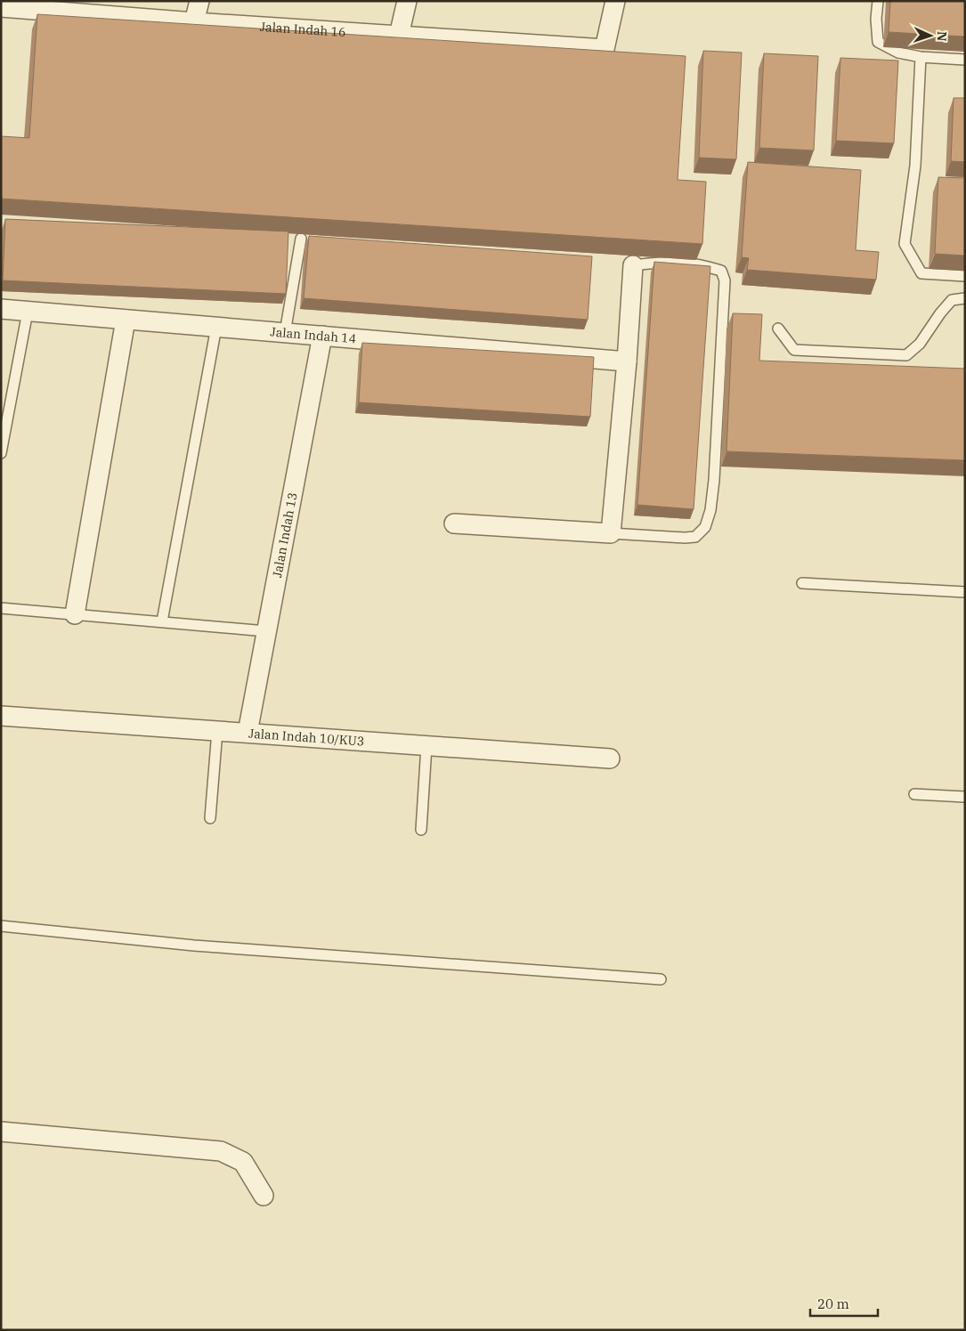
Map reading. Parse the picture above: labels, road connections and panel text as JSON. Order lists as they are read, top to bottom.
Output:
{
  "streets": {
    "street": [
      "Jalan Indah 16",
      "Jalan Indah 14",
      "Jalan Indah 13",
      "Jalan Indah 10/KU3"
    ]
  },
  "crossings": [
    ["Jalan Indah 14", "Jalan Indah 13"],
    ["Jalan Indah 13", "Jalan Indah 10/KU3"]
  ],
  "scale_bar": "20 m",
  "north": "right"
}
